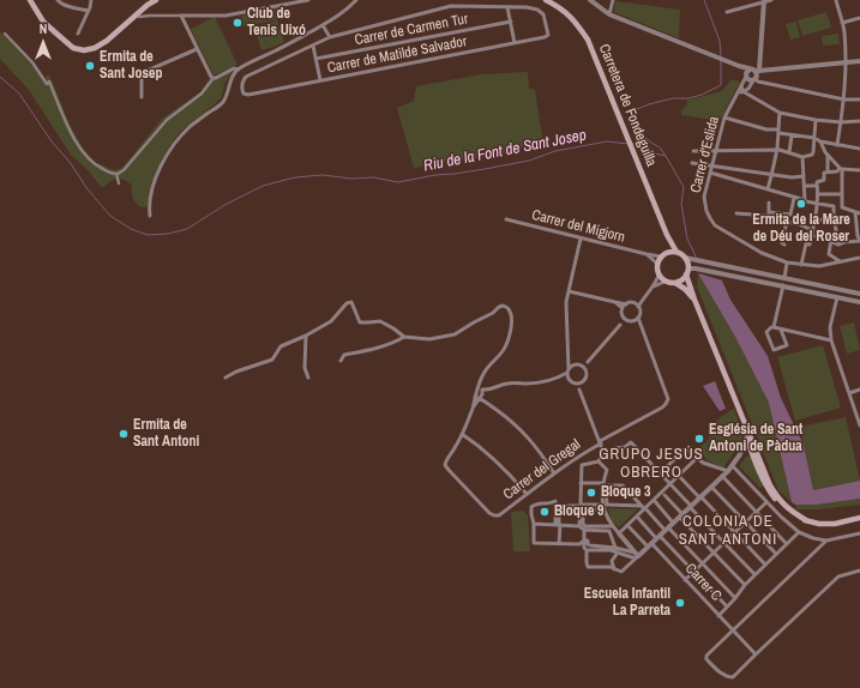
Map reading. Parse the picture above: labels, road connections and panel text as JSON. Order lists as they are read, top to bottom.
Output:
{
  "streets": {
    "main road": ["Carretera de Fondeguilla"],
    "street": [
      "Carrer de Carmen Tur",
      "Carrer de Matilde Salvador",
      "Carrer d'Eslida",
      "Carrer del Migjorn",
      "Carrer del Gregal",
      "Carrer C"
    ]
  },
  "crossings": [
    ["Carretera de Fondeguilla", "Carrer del Migjorn"]
  ],
  "districts": ["GRUPO JESÚS OBRERO", "COLÒNIA DE SANT ANTONI"],
  "water": ["Riu de la Font de Sant Josep"],
  "places": [
    "Club de Tenis Uixó",
    "Ermita de Sant Josep",
    "Ermita de la Mare de Déu del Roser",
    "Ermita de Sant Antoni",
    "Església de Sant Antoni de Pàdua",
    "Bloque 3",
    "Bloque 9",
    "Escuela Infantil La Parreta"
  ],
  "north": "top"
}
